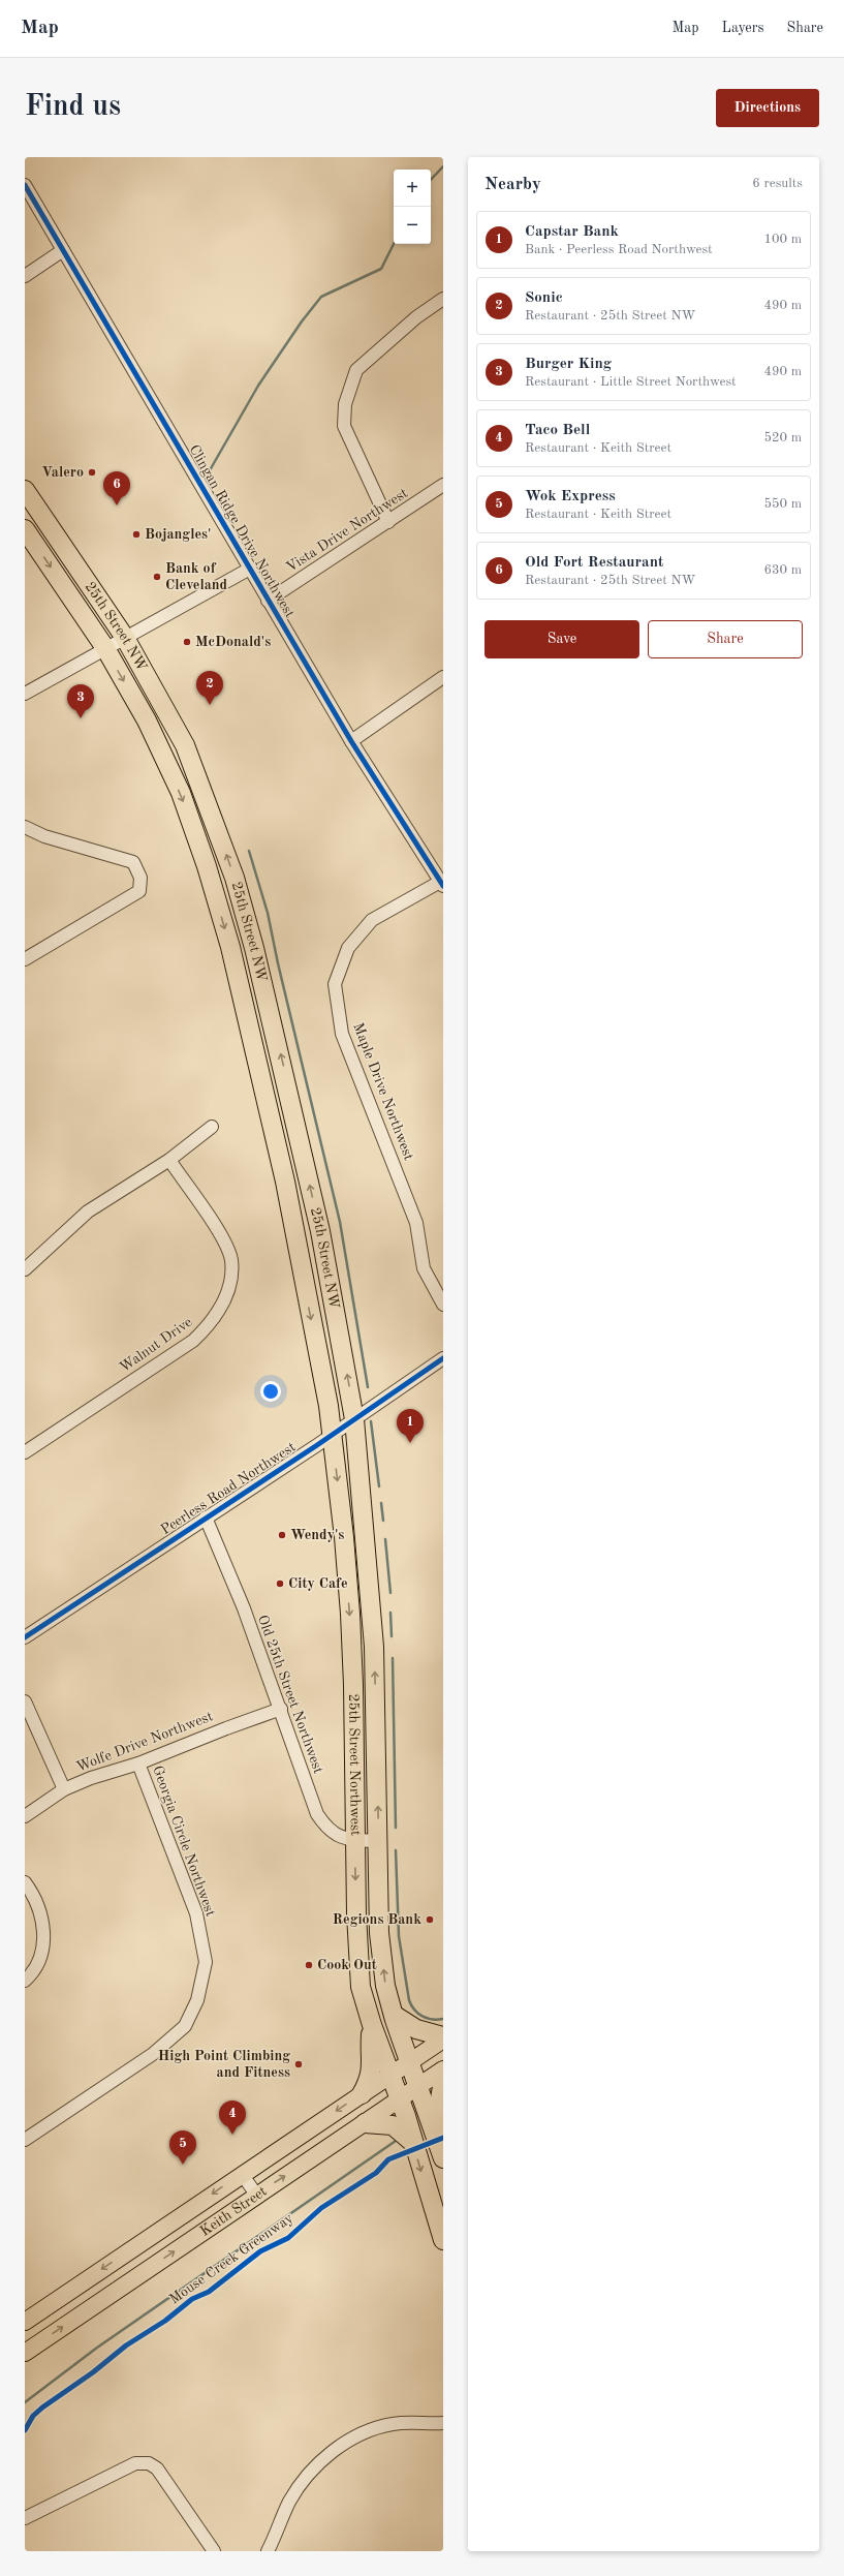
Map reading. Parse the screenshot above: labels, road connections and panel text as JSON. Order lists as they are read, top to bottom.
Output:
{
  "streets": {
    "highway": ["25th Street NW", "25th Street Northwest"],
    "main road": ["Keith Street"],
    "street": [
      "Vista Drive Northwest",
      "Clingan Ridge Drive Northwest",
      "Maple Drive Northwest",
      "Walnut Drive",
      "Peerless Road Northwest",
      "Old 25th Street Northwest",
      "Wolfe Drive Northwest",
      "Georgia Circle Northwest"
    ],
    "cycle path": ["Mouse Creek Greenway"]
  },
  "crossings": [
    ["Vista Drive Northwest", "Clingan Ridge Drive Northwest"],
    ["Clingan Ridge Drive Northwest", "Maple Drive Northwest"],
    ["25th Street NW", "Peerless Road Northwest"],
    ["25th Street NW", "25th Street Northwest"],
    ["Peerless Road Northwest", "Old 25th Street Northwest"],
    ["Peerless Road Northwest", "25th Street Northwest"],
    ["Old 25th Street Northwest", "Wolfe Drive Northwest"],
    ["Old 25th Street Northwest", "25th Street Northwest"],
    ["Wolfe Drive Northwest", "Georgia Circle Northwest"],
    ["25th Street Northwest", "Keith Street"]
  ],
  "places": [
    "Valero",
    "Bojangles'",
    "Bank of Cleveland",
    "McDonald's",
    "Wendy's",
    "City Cafe",
    "Regions Bank",
    "Cook Out",
    "High Point Climbing and Fitness"
  ],
  "page": {
    "header": "Map",
    "nav": ["Map", "Layers", "Share"],
    "buttons": [
      "Directions",
      ["Save", "Share"]
    ],
    "title": "Find us",
    "heading": ["Nearby", "6 results"],
    "map_buttons": ["+", "−"],
    "list": [
      {
        "mark": "1",
        "name": "Capstar Bank",
        "note": "Bank · Peerless Road Northwest",
        "value": "100 m"
      },
      {
        "mark": "2",
        "name": "Sonic",
        "note": "Restaurant · 25th Street NW",
        "value": "490 m"
      },
      {
        "mark": "3",
        "name": "Burger King",
        "note": "Restaurant · Little Street Northwest",
        "value": "490 m"
      },
      {
        "mark": "4",
        "name": "Taco Bell",
        "note": "Restaurant · Keith Street",
        "value": "520 m"
      },
      {
        "mark": "5",
        "name": "Wok Express",
        "note": "Restaurant · Keith Street",
        "value": "550 m"
      },
      {
        "mark": "6",
        "name": "Old Fort Restaurant",
        "note": "Restaurant · 25th Street NW",
        "value": "630 m"
      }
    ],
    "pins": [
      "6",
      "2",
      "3",
      "1",
      "4",
      "5"
    ]
  }
}
